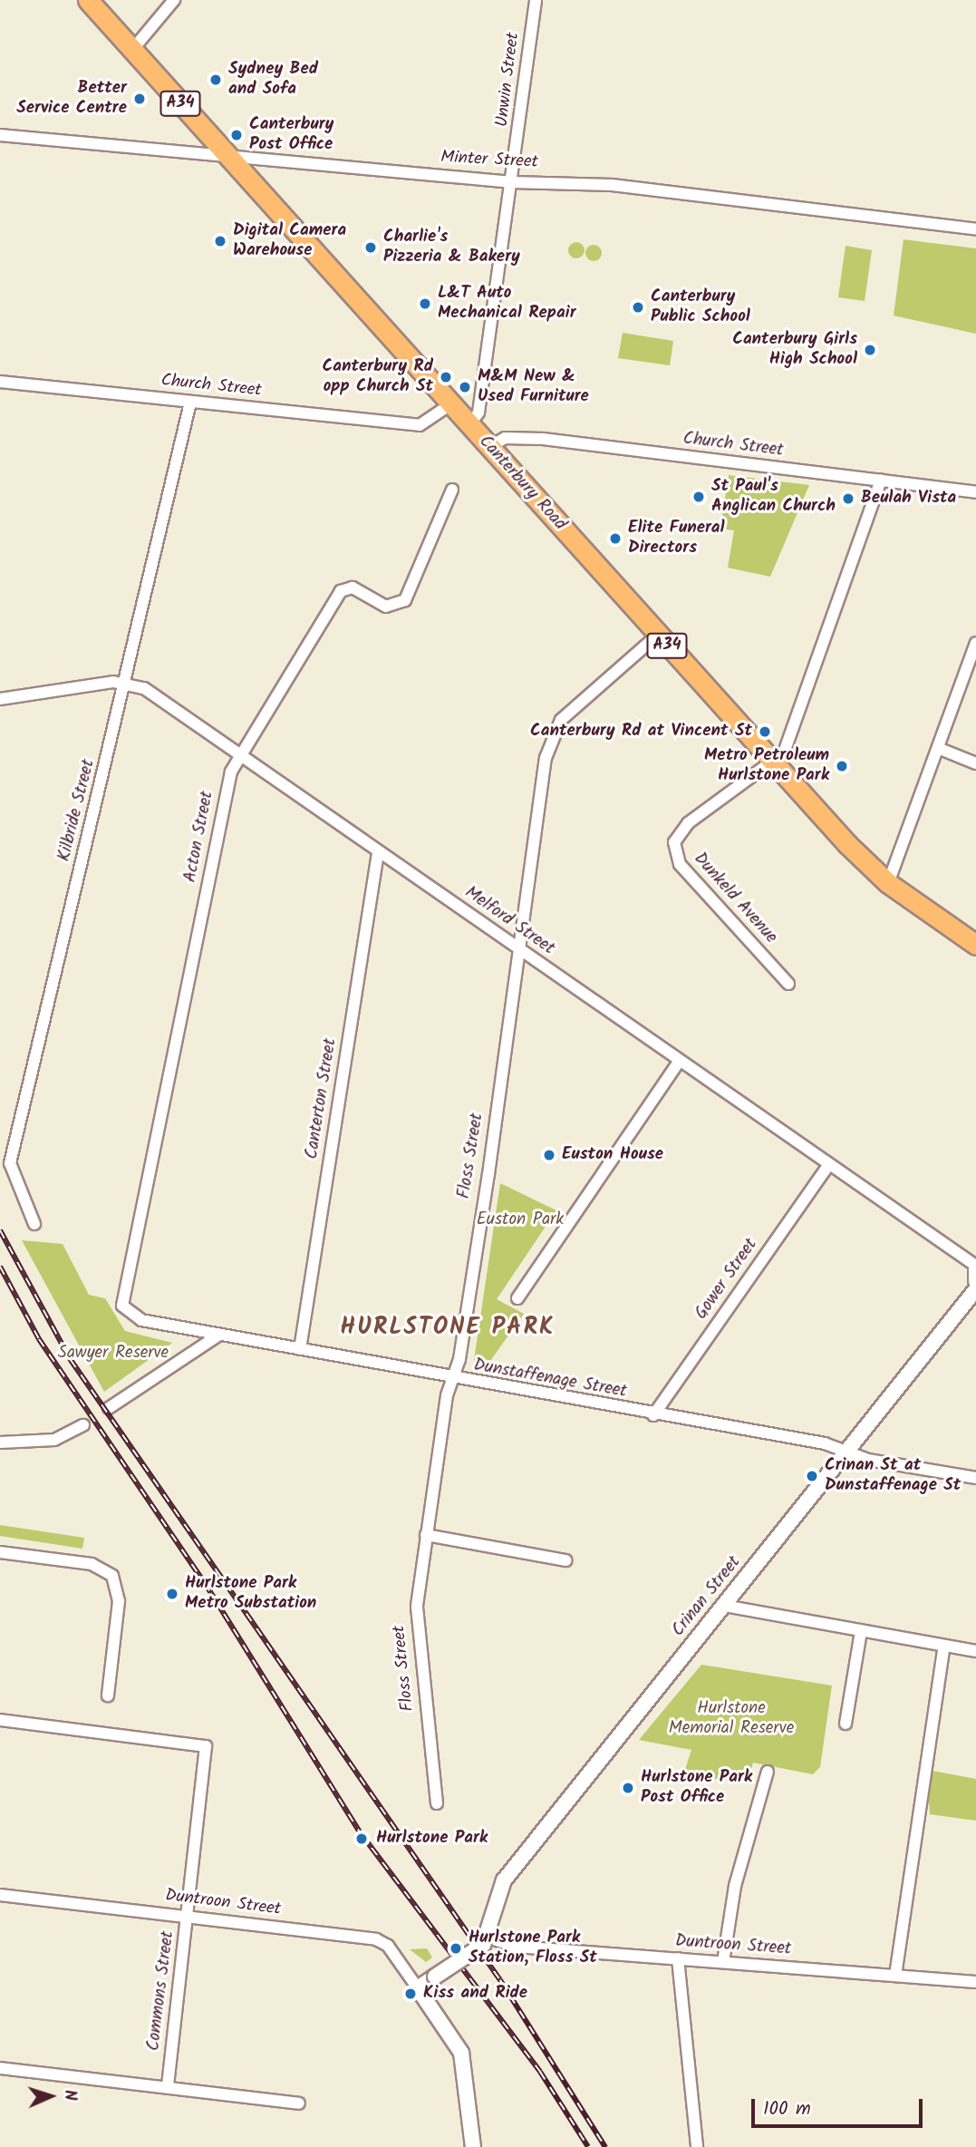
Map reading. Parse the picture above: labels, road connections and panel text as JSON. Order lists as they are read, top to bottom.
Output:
{
  "streets": {
    "highway": ["A34", "Canterbury Road"],
    "street": [
      "Unwin Street",
      "Minter Street",
      "Church Street",
      "Kilbride Street",
      "Acton Street",
      "Dunkeld Avenue",
      "Melford Street",
      "Canterton Street",
      "Floss Street",
      "Gower Street",
      "Dunstaffenage Street",
      "Crinan Street",
      "Duntroon Street",
      "Commons Street"
    ]
  },
  "crossings": [
    ["Unwin Street", "Minter Street"],
    ["Unwin Street", "Canterbury Road"],
    ["Minter Street", "Canterbury Road"],
    ["Church Street", "Canterbury Road"],
    ["Church Street", "Kilbride Street"],
    ["Canterbury Road", "Dunkeld Avenue"],
    ["Canterbury Road", "Floss Street"],
    ["Kilbride Street", "Melford Street"],
    ["Acton Street", "Melford Street"],
    ["Acton Street", "Dunstaffenage Street"],
    ["Melford Street", "Canterton Street"],
    ["Melford Street", "Floss Street"],
    ["Melford Street", "Gower Street"],
    ["Canterton Street", "Dunstaffenage Street"],
    ["Floss Street", "Dunstaffenage Street"],
    ["Gower Street", "Dunstaffenage Street"],
    ["Dunstaffenage Street", "Crinan Street"],
    ["Crinan Street", "Duntroon Street"],
    ["Duntroon Street", "Commons Street"]
  ],
  "districts": ["HURLSTONE PARK"],
  "parks": ["Euston Park", "Sawyer Reserve", "Hurlstone Memorial Reserve"],
  "places": [
    "Sydney Bed and Sofa",
    "Better Service Centre",
    "Canterbury Post Office",
    "Digital Camera Warehouse",
    "Charlie's Pizzeria & Bakery",
    "L&T Auto Mechanical Repair",
    "Canterbury Public School",
    "Canterbury Girls High School",
    "Canterbury Rd opp Church St",
    "M&M New & Used Furniture",
    "St Paul's Anglican Church",
    "Beulah Vista",
    "Elite Funeral Directors",
    "Canterbury Rd at Vincent St",
    "Metro Petroleum Hurlstone Park",
    "Euston House",
    "Crinan St at Dunstaffenage St",
    "Hurlstone Park Metro Substation",
    "Hurlstone Park Post Office",
    "Hurlstone Park",
    "Hurlstone Park Station, Floss St",
    "Kiss and Ride"
  ],
  "scale_bar": "100 m",
  "north": "right"
}
